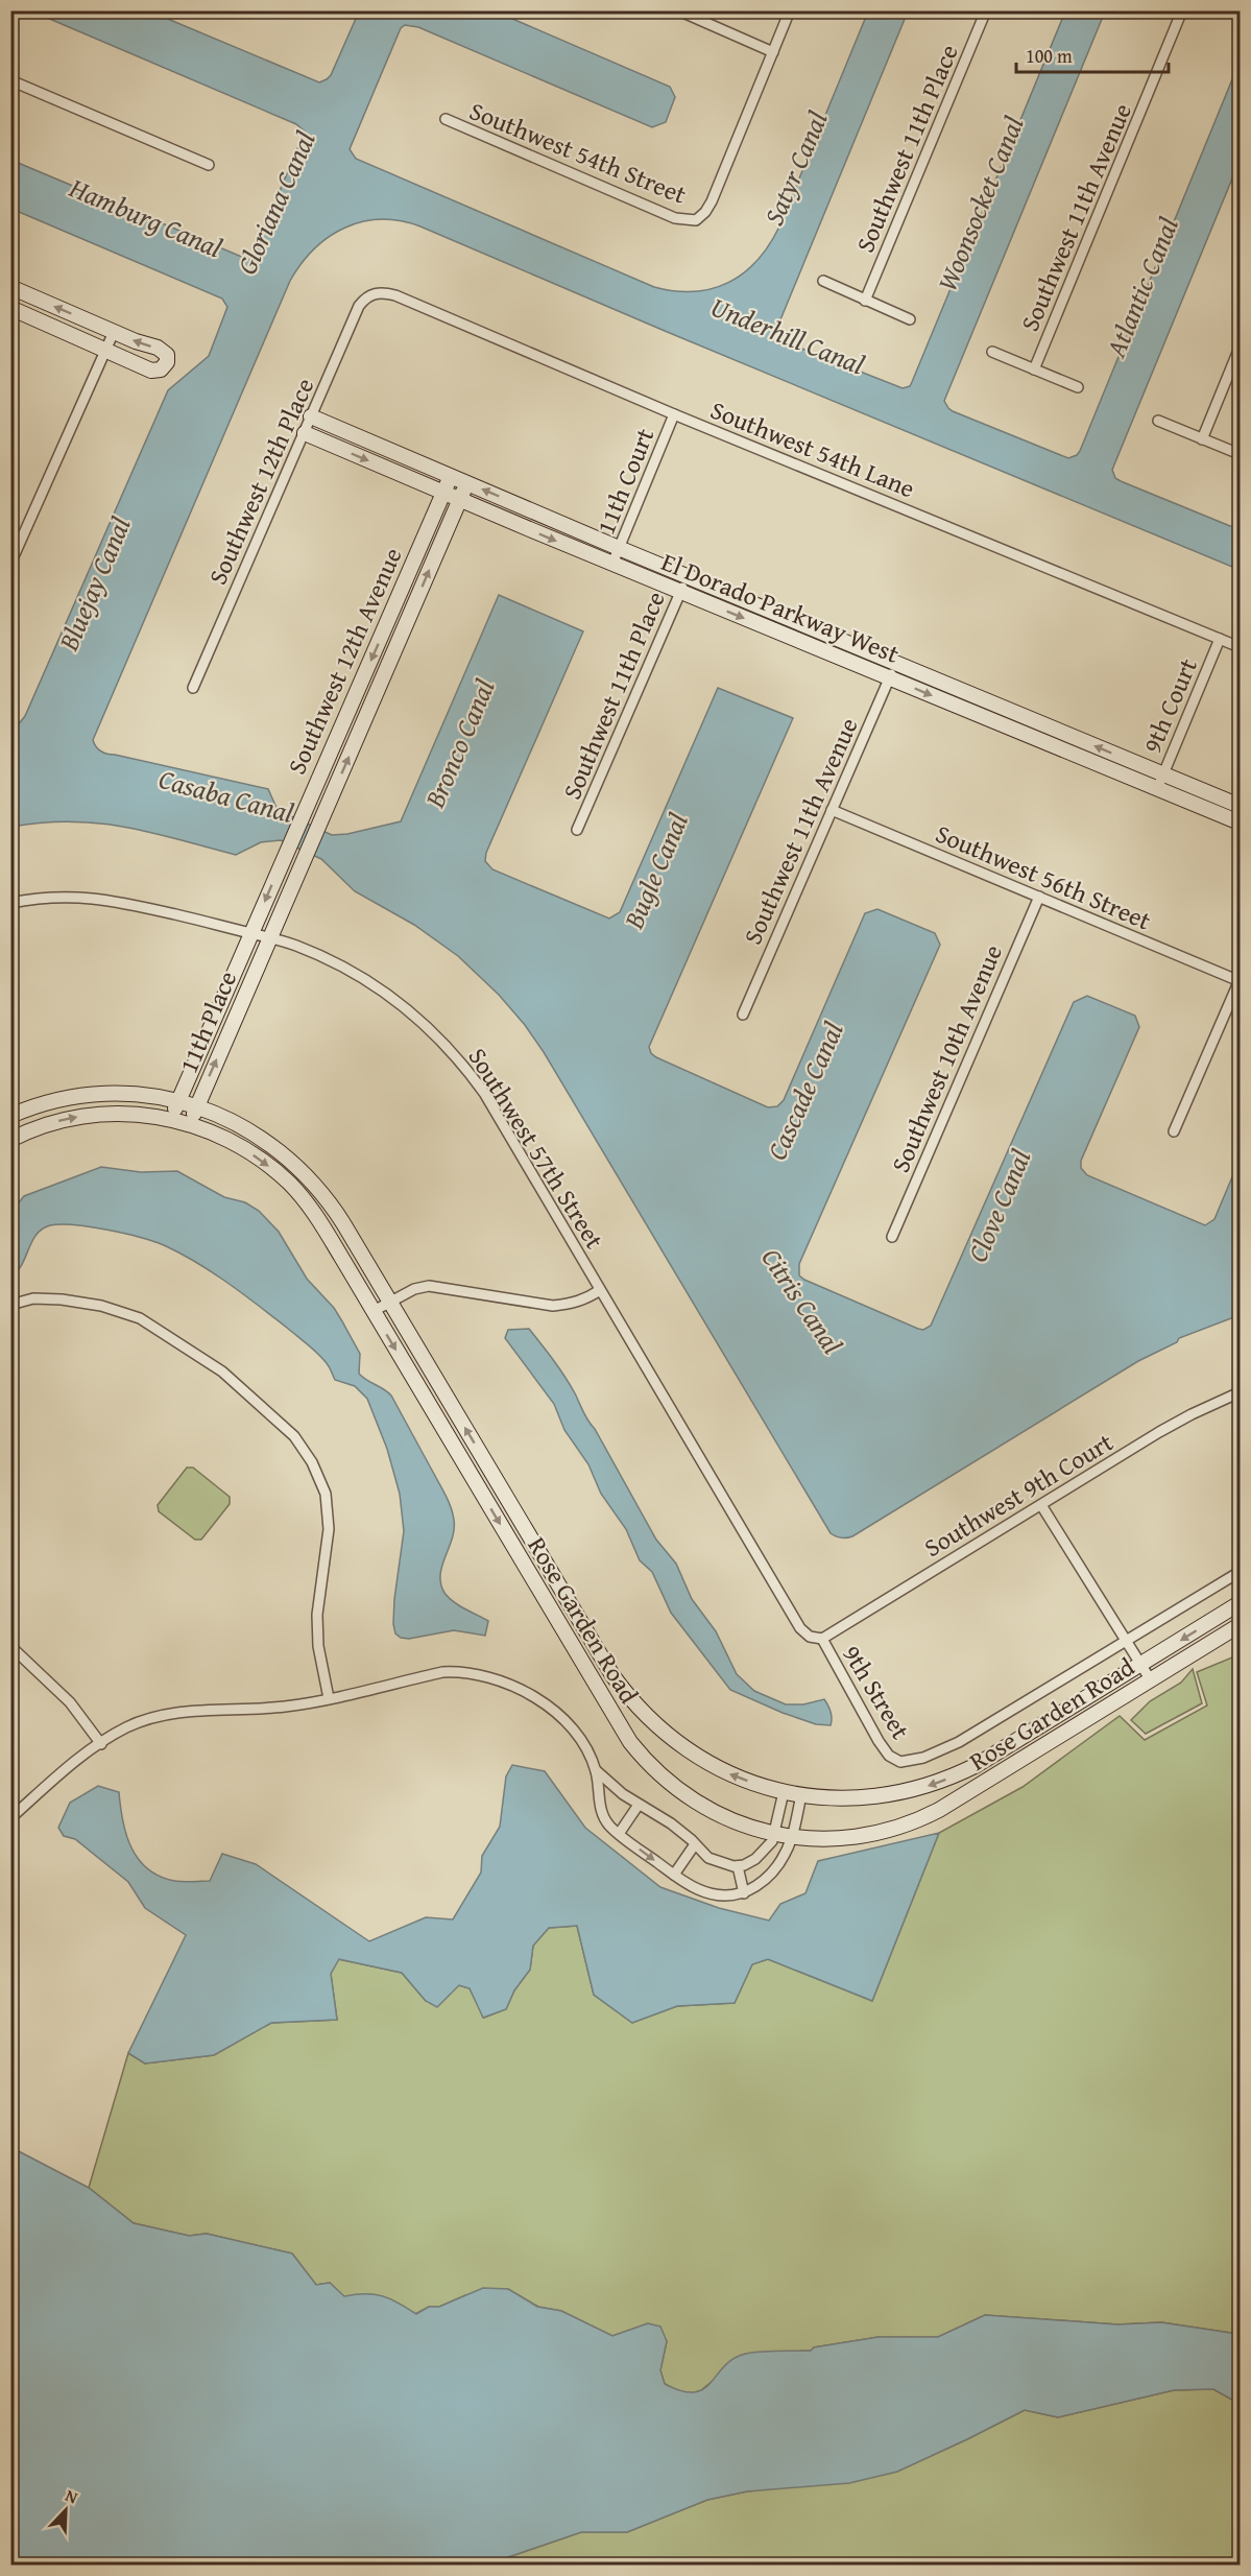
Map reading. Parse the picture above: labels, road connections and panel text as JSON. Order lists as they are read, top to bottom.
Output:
{
  "streets": {
    "street": [
      "Southwest 11th Place",
      "Southwest 54th Street",
      "Southwest 11th Avenue",
      "Southwest 54th Lane",
      "Southwest 12th Place",
      "11th Court",
      "El Dorado Parkway West",
      "Southwest 12th Avenue",
      "9th Court",
      "Southwest 56th Street",
      "11th Place",
      "Southwest 10th Avenue",
      "Southwest 57th Street",
      "Southwest 9th Court",
      "Rose Garden Road",
      "9th Street"
    ]
  },
  "crossings": [
    ["Southwest 11th Place", "El Dorado Parkway West"],
    ["Southwest 11th Avenue", "El Dorado Parkway West"],
    ["Southwest 11th Avenue", "Southwest 56th Street"],
    ["Southwest 54th Lane", "Southwest 12th Place"],
    ["Southwest 54th Lane", "11th Court"],
    ["Southwest 54th Lane", "9th Court"],
    ["Southwest 12th Place", "El Dorado Parkway West"],
    ["11th Court", "El Dorado Parkway West"],
    ["El Dorado Parkway West", "Southwest 12th Avenue"],
    ["El Dorado Parkway West", "9th Court"],
    ["Southwest 12th Avenue", "11th Place"],
    ["Southwest 12th Avenue", "Southwest 57th Street"],
    ["Southwest 56th Street", "Southwest 10th Avenue"],
    ["11th Place", "Southwest 57th Street"],
    ["11th Place", "Rose Garden Road"],
    ["Southwest 57th Street", "Southwest 9th Court"],
    ["Southwest 57th Street", "9th Street"],
    ["Southwest 9th Court", "9th Street"],
    ["Rose Garden Road", "9th Street"]
  ],
  "water": [
    "Satyr Canal",
    "Gloriana Canal",
    "Woonsocket Canal",
    "Hamburg Canal",
    "Atlantic Canal",
    "Underhill Canal",
    "Bluejay Canal",
    "Bronco Canal",
    "Casaba Canal",
    "Bugle Canal",
    "Cascade Canal",
    "Clove Canal",
    "Citris Canal"
  ],
  "scale_bar": "100 m",
  "north": "top right"
}
